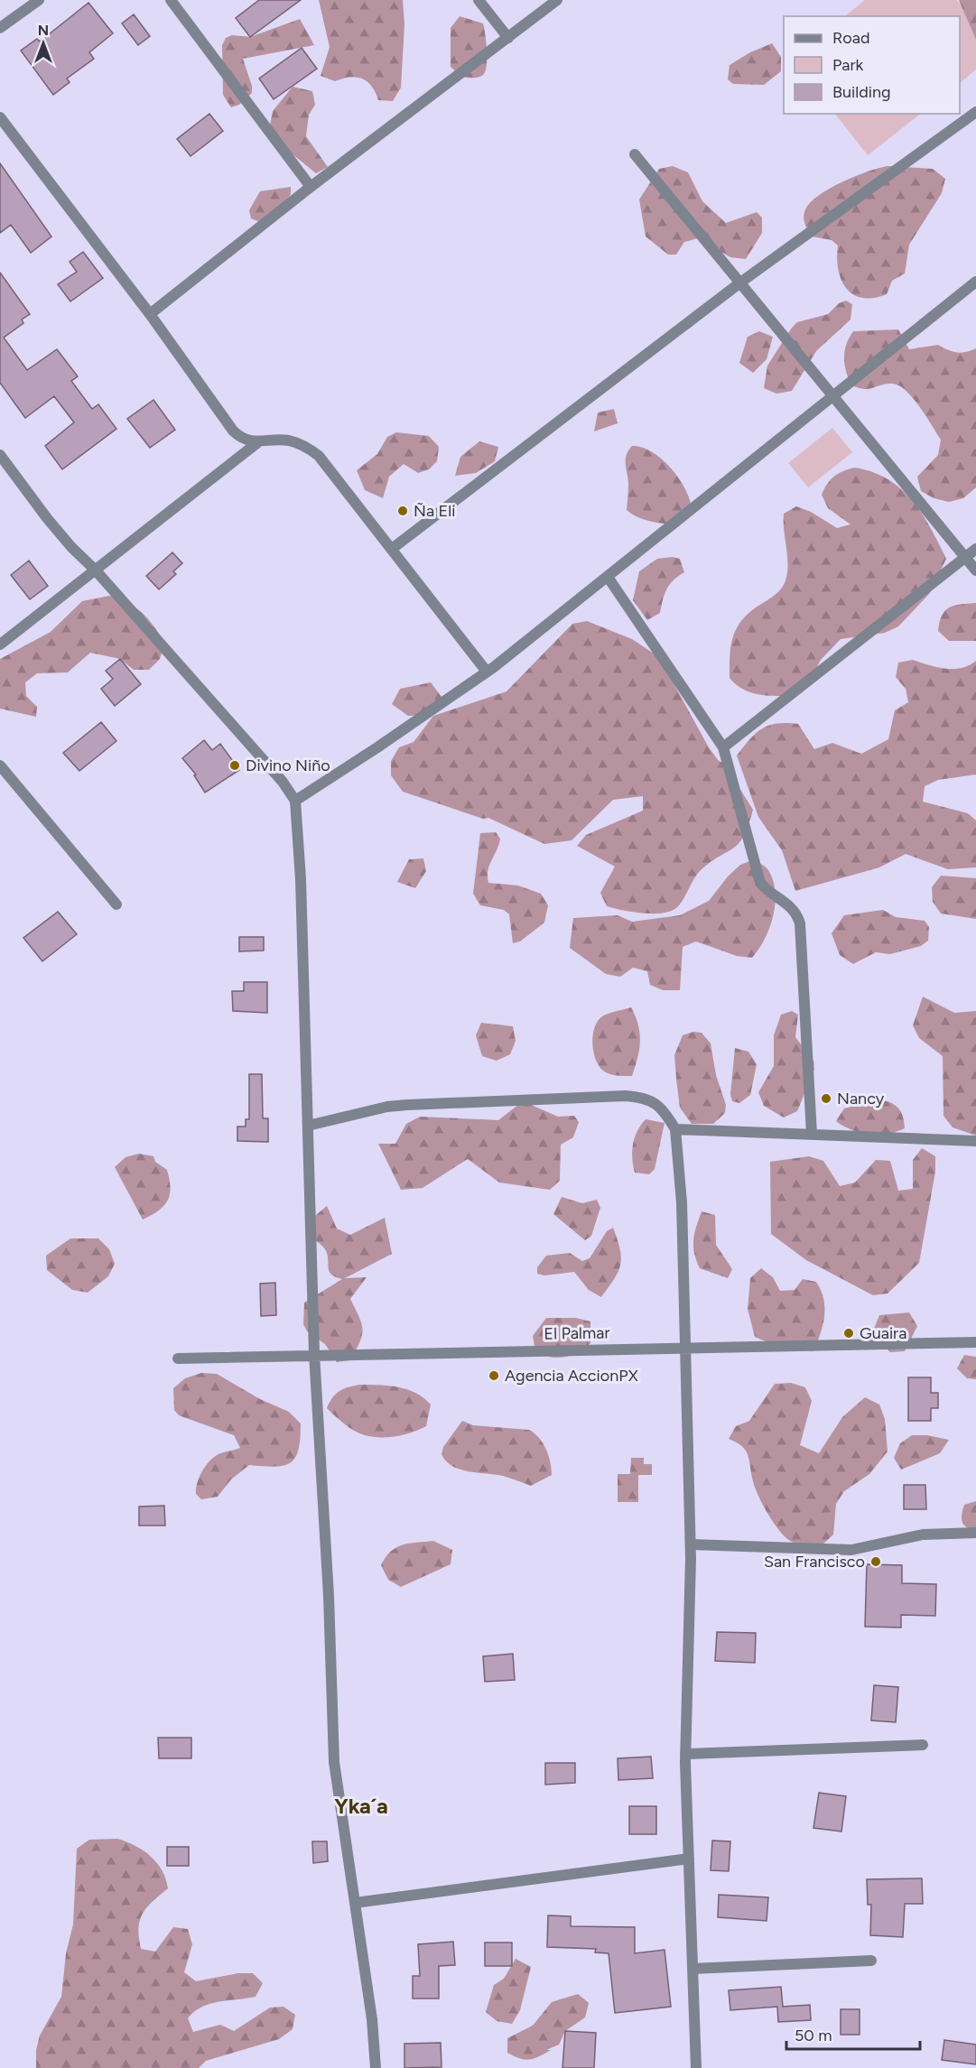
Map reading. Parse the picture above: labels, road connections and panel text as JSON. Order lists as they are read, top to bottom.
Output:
{
  "streets": {
    "street": ["El Palmar"]
  },
  "districts": ["Yka´a"],
  "places": [
    "Ña Eli",
    "Divino Niño",
    "Nancy",
    "Guaira",
    "Agencia AccionPX",
    "San Francisco"
  ],
  "legend": ["Road", "Park", "Building"],
  "scale_bar": "50 m",
  "north": "top"
}
